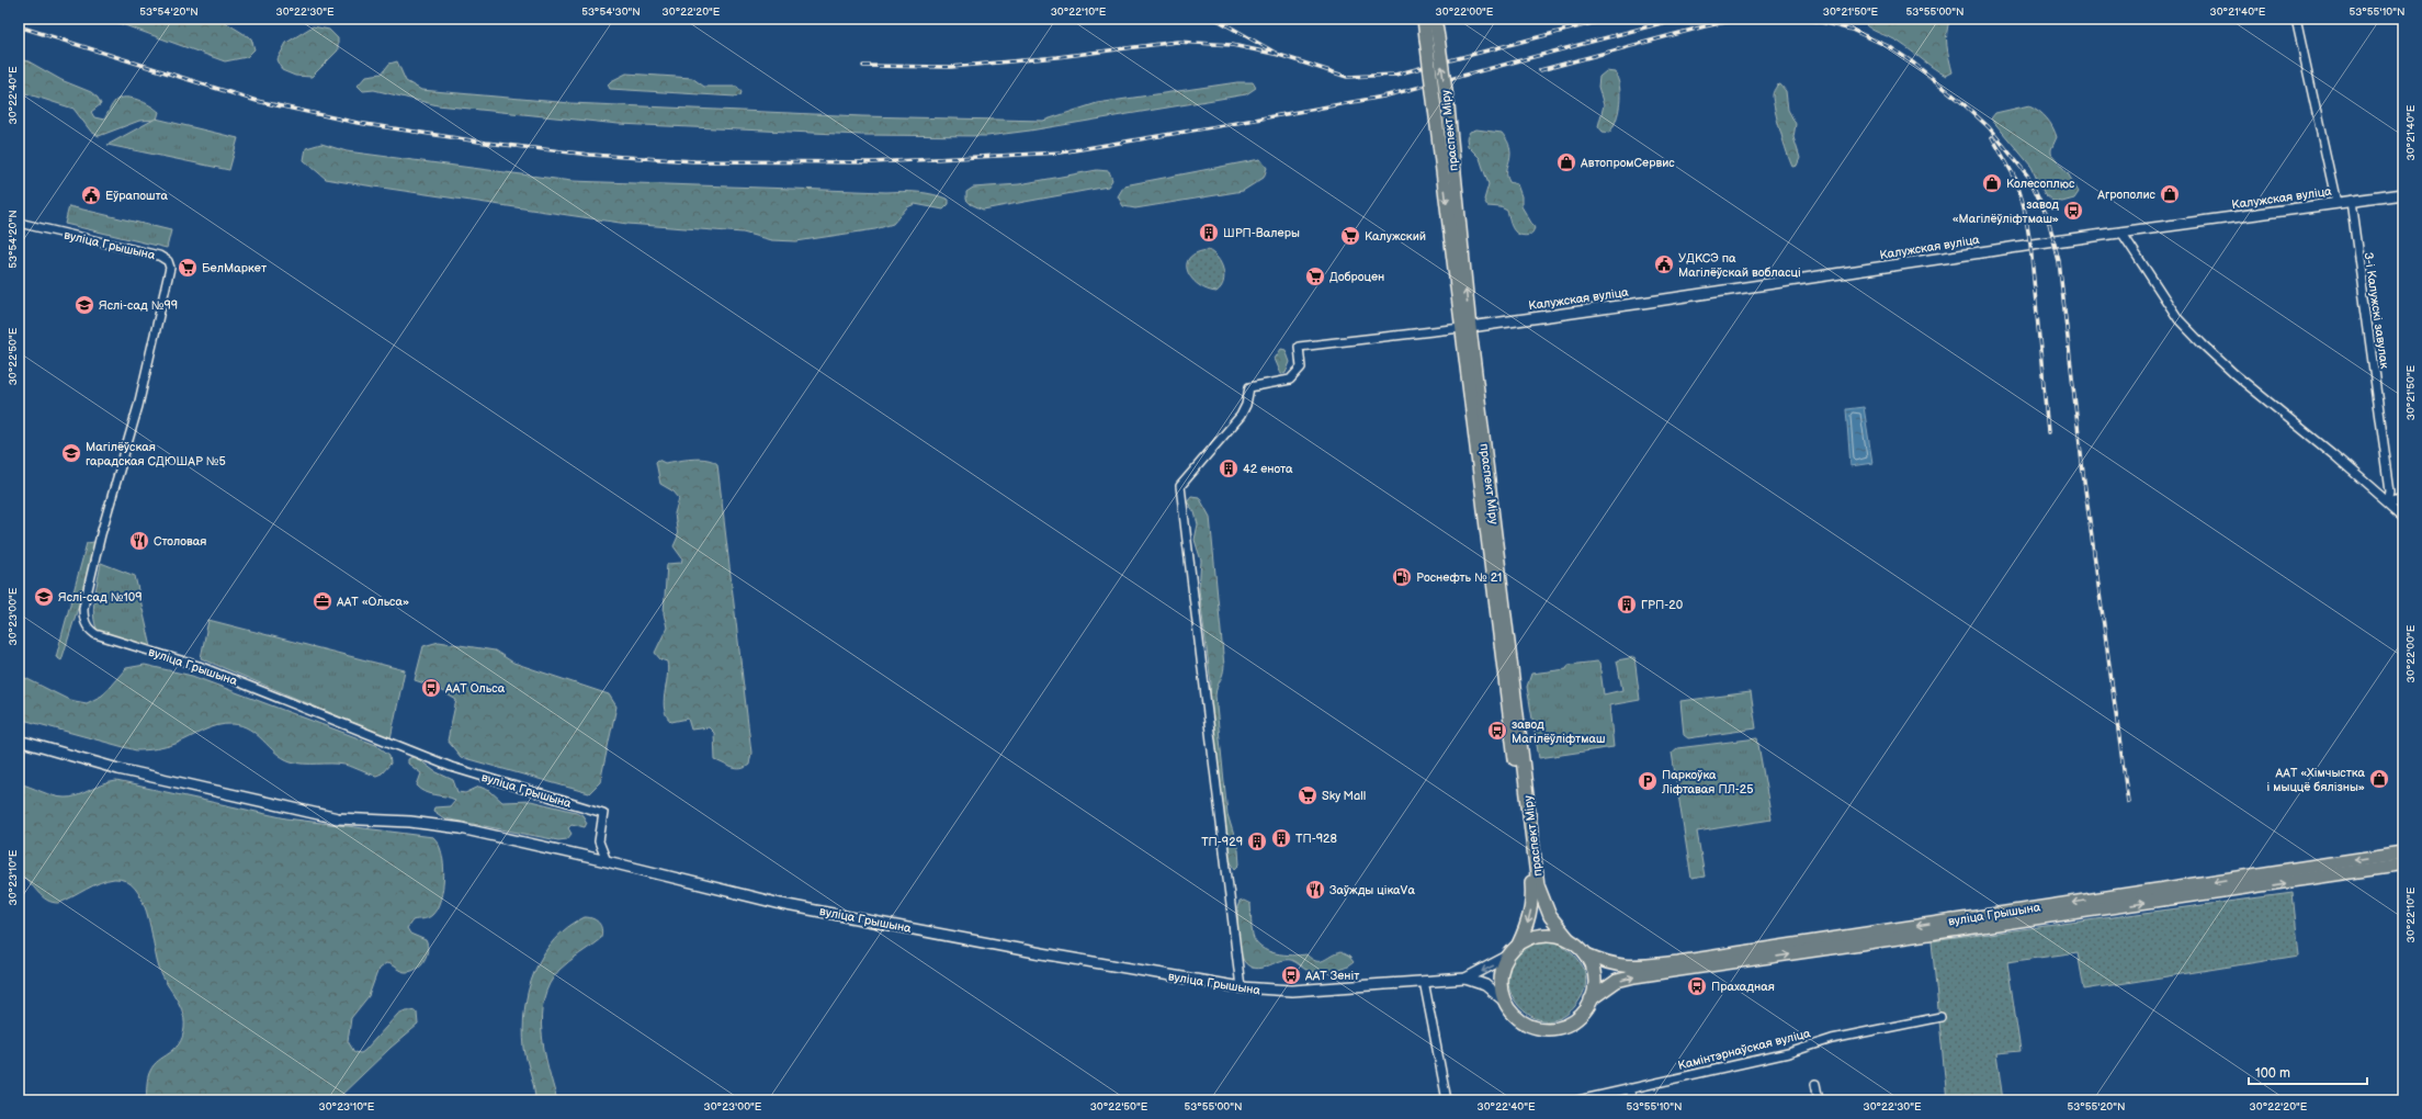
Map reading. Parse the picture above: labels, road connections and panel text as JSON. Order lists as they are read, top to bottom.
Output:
{
  "streets": {
    "main road": ["праспект Міру", "вуліца Грышына"],
    "street": ["Калужская вуліца", "3-і Калужскі завулак", "Камінтэрнаўская вуліца"]
  },
  "crossings": [
    ["праспект Міру", "Калужская вуліца"],
    ["праспект Міру", "вуліца Грышына"],
    ["Калужская вуліца", "3-і Калужскі завулак"]
  ],
  "places": {
    "shop": [
      "АвтопромСервис",
      "Колесоплюс",
      "Агрополис",
      "ААТ «Хімчыстка і мыццё бялізны»"
    ],
    "public building": ["Еўрапошта", "УДКСЭ па Магілёўскай вобласці"],
    "bus stop": [
      "завод «Магілёўліфтмаш»",
      "ААТ Ольса",
      "завод Магілёўліфтмаш",
      "ААТ Зеніт",
      "Прахадная"
    ],
    "building": [
      "ШРП-Валеры",
      "42 енота",
      "ГРП-20",
      "ТП-928",
      "ТП-929"
    ],
    "supermarket": [
      "Калужский",
      "БелМаркет",
      "Доброцен",
      "Sky Mall"
    ],
    "school or university": ["Яслі-сад №99", "Магілёўская гарадская СДЮШАР №5", "Яслі-сад №109"],
    "restaurant": ["Столовая", "Заўжды цікаVа"],
    "fuel station": ["Роснефть № 21"],
    "office": ["ААТ «Ольса»"],
    "parking": ["Паркоўка Ліфтавая ПЛ-25"]
  },
  "scale_bar": "100 m",
  "coordinates": [
    "53°54'20\"N",
    "30°22'30\"E",
    "53°54'30\"N",
    "30°22'20\"E",
    "30°22'10\"E",
    "30°22'00\"E",
    "30°21'50\"E",
    "53°55'00\"N",
    "30°21'40\"E",
    "53°55'10\"N",
    "30°22'40\"E",
    "30°22'50\"E",
    "30°23'00\"E",
    "30°23'10\"E",
    "53°55'20\"N"
  ]
}
